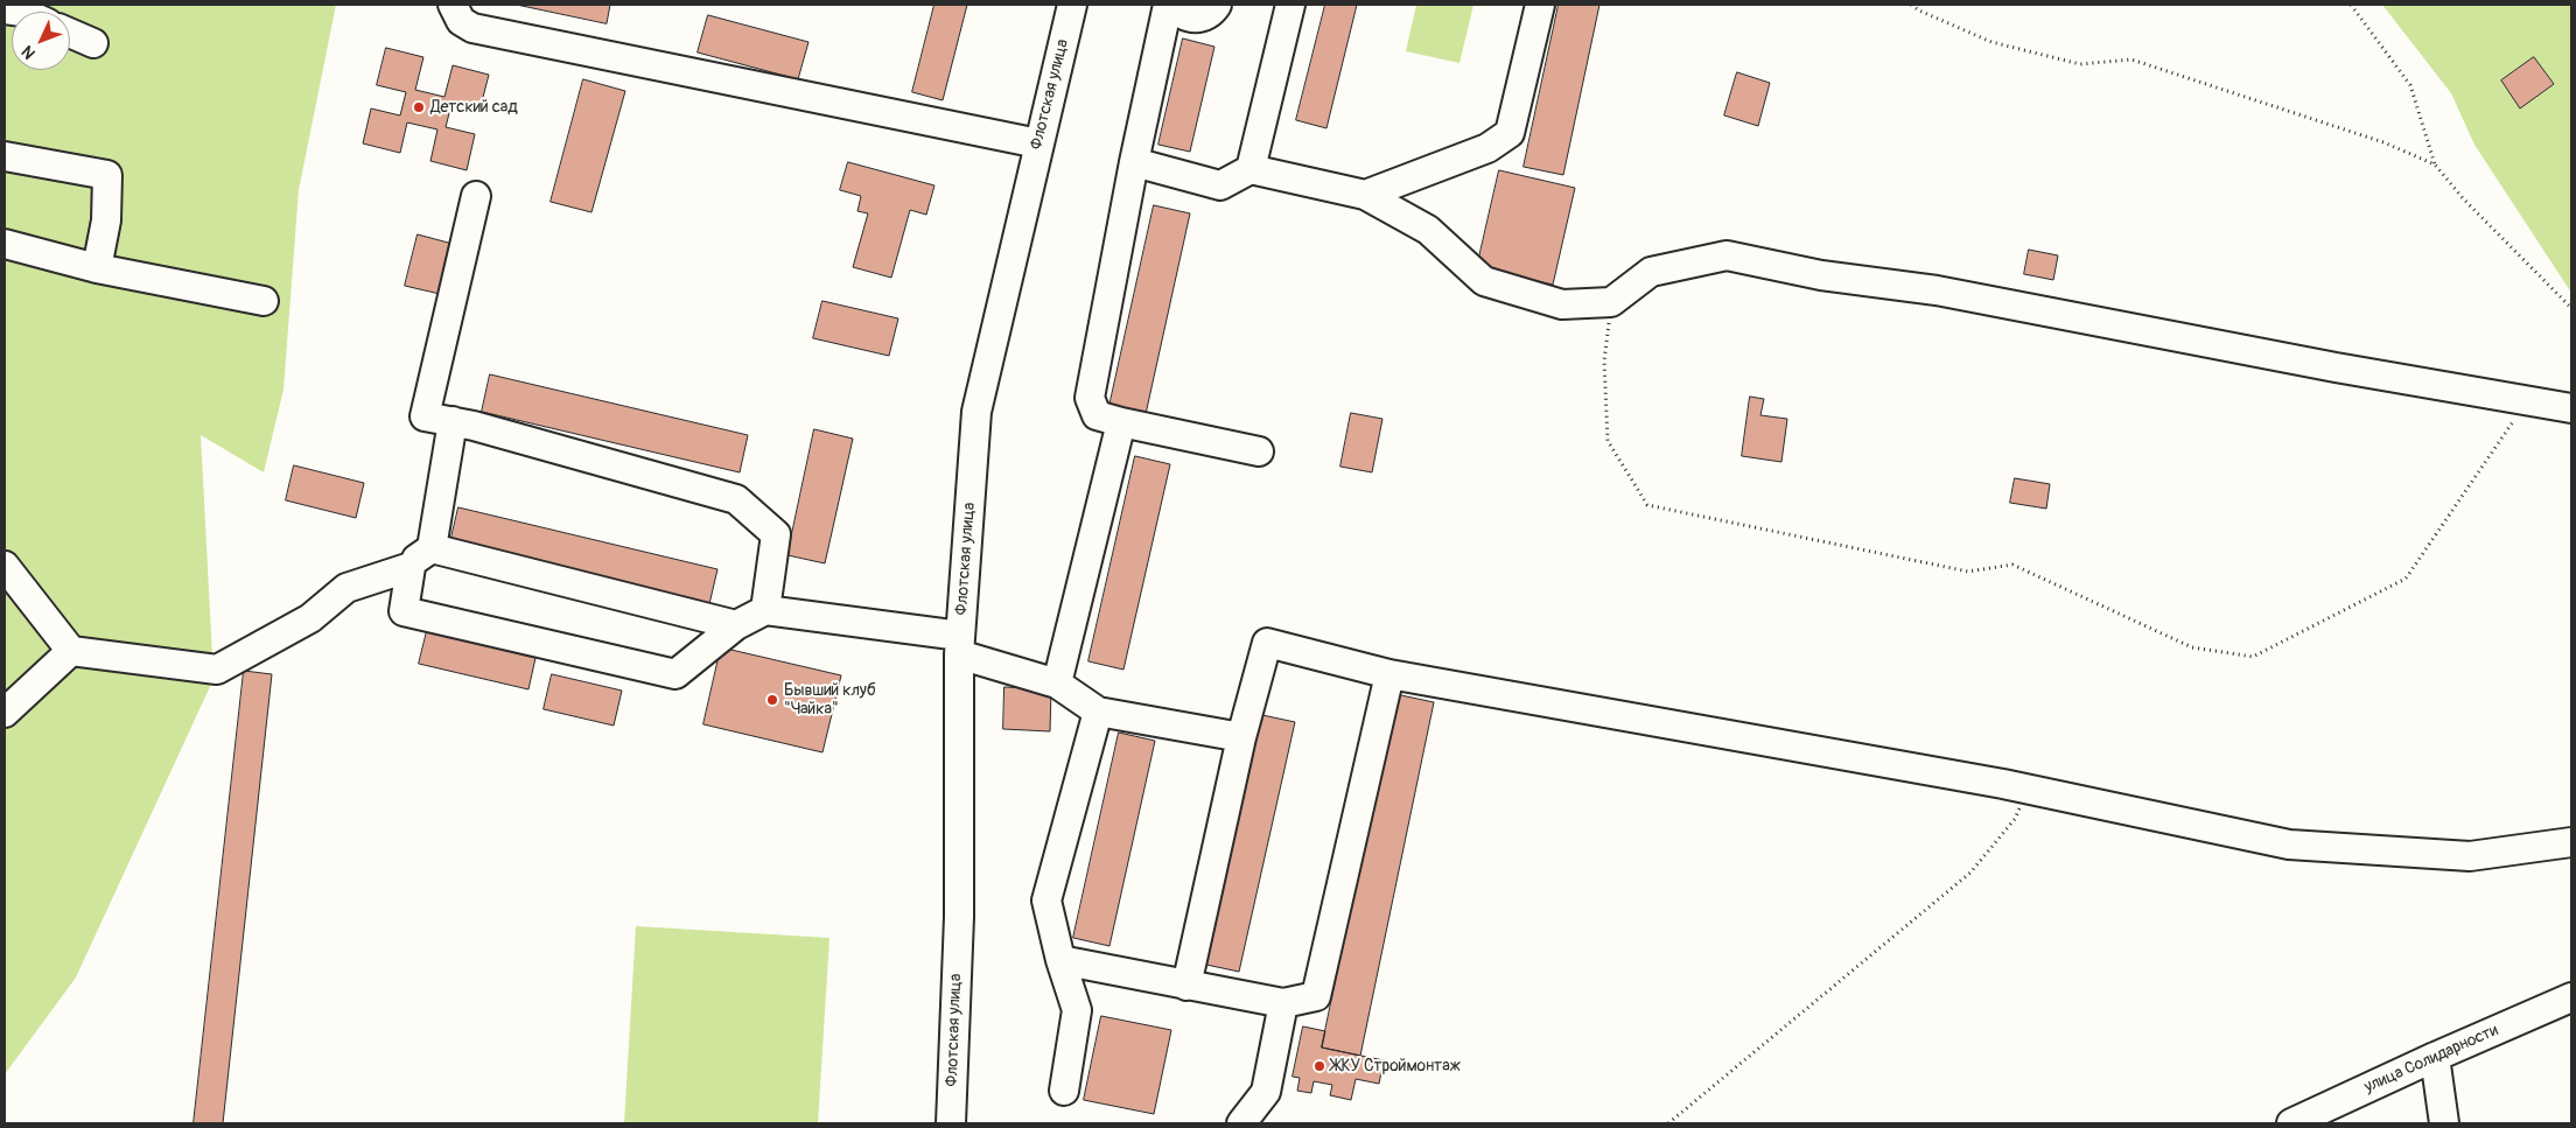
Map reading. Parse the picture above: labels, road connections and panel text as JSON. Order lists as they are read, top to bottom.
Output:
{
  "streets": {
    "street": ["Флотская улица", "улица Солидарности"]
  },
  "places": ["Детский сад", "Бывший клуб \"Чайка\"", "ЖКУ Строймонтаж"],
  "north": "bottom left"
}
